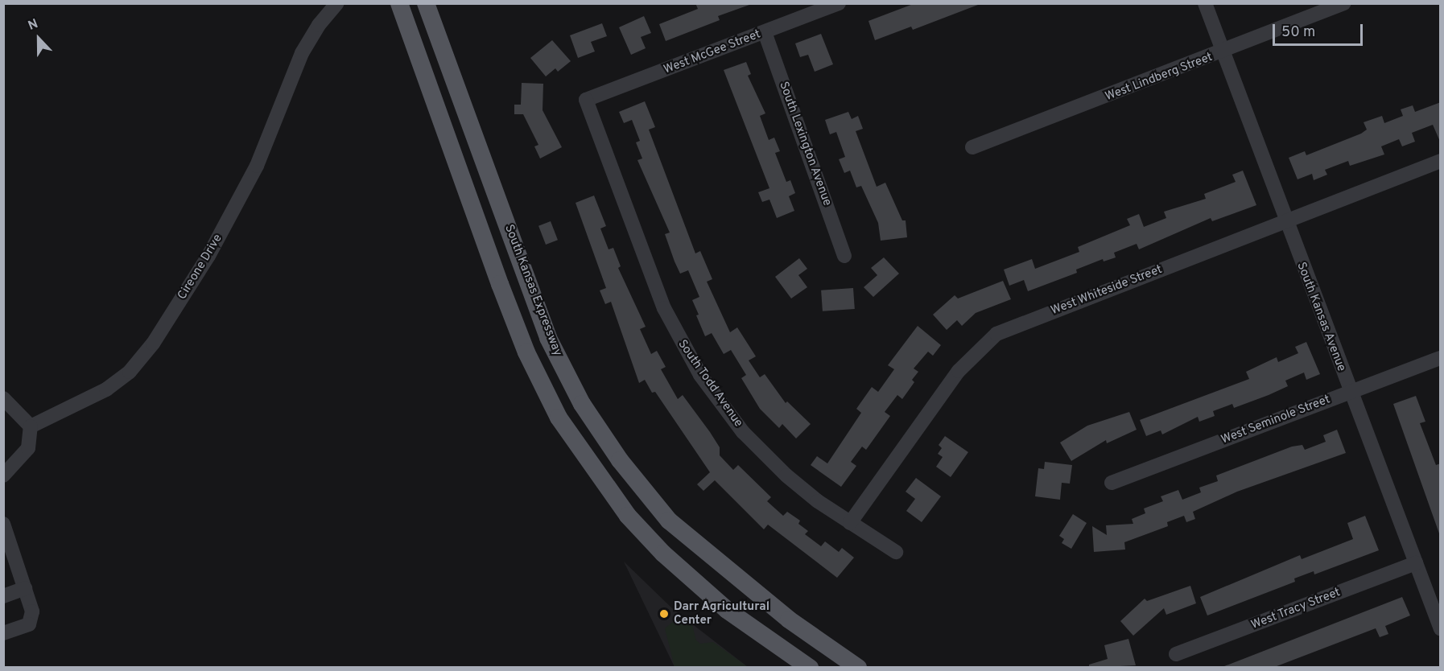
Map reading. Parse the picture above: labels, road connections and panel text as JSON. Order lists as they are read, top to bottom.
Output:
{
  "streets": {
    "main road": ["South Kansas Expressway"],
    "street": [
      "West McGee Street",
      "West Lindberg Street",
      "South Lexington Avenue",
      "Cireone Drive",
      "West Whiteside Street",
      "South Kansas Avenue",
      "South Todd Avenue",
      "West Seminole Street",
      "West Tracy Street"
    ]
  },
  "crossings": [
    ["West McGee Street", "South Lexington Avenue"],
    ["West McGee Street", "South Todd Avenue"],
    ["West Lindberg Street", "South Kansas Avenue"],
    ["West Whiteside Street", "South Kansas Avenue"],
    ["West Whiteside Street", "South Todd Avenue"],
    ["South Kansas Avenue", "West Seminole Street"],
    ["South Kansas Avenue", "West Tracy Street"]
  ],
  "places": ["Darr Agricultural Center"],
  "scale_bar": "50 m",
  "north": "top"
}
